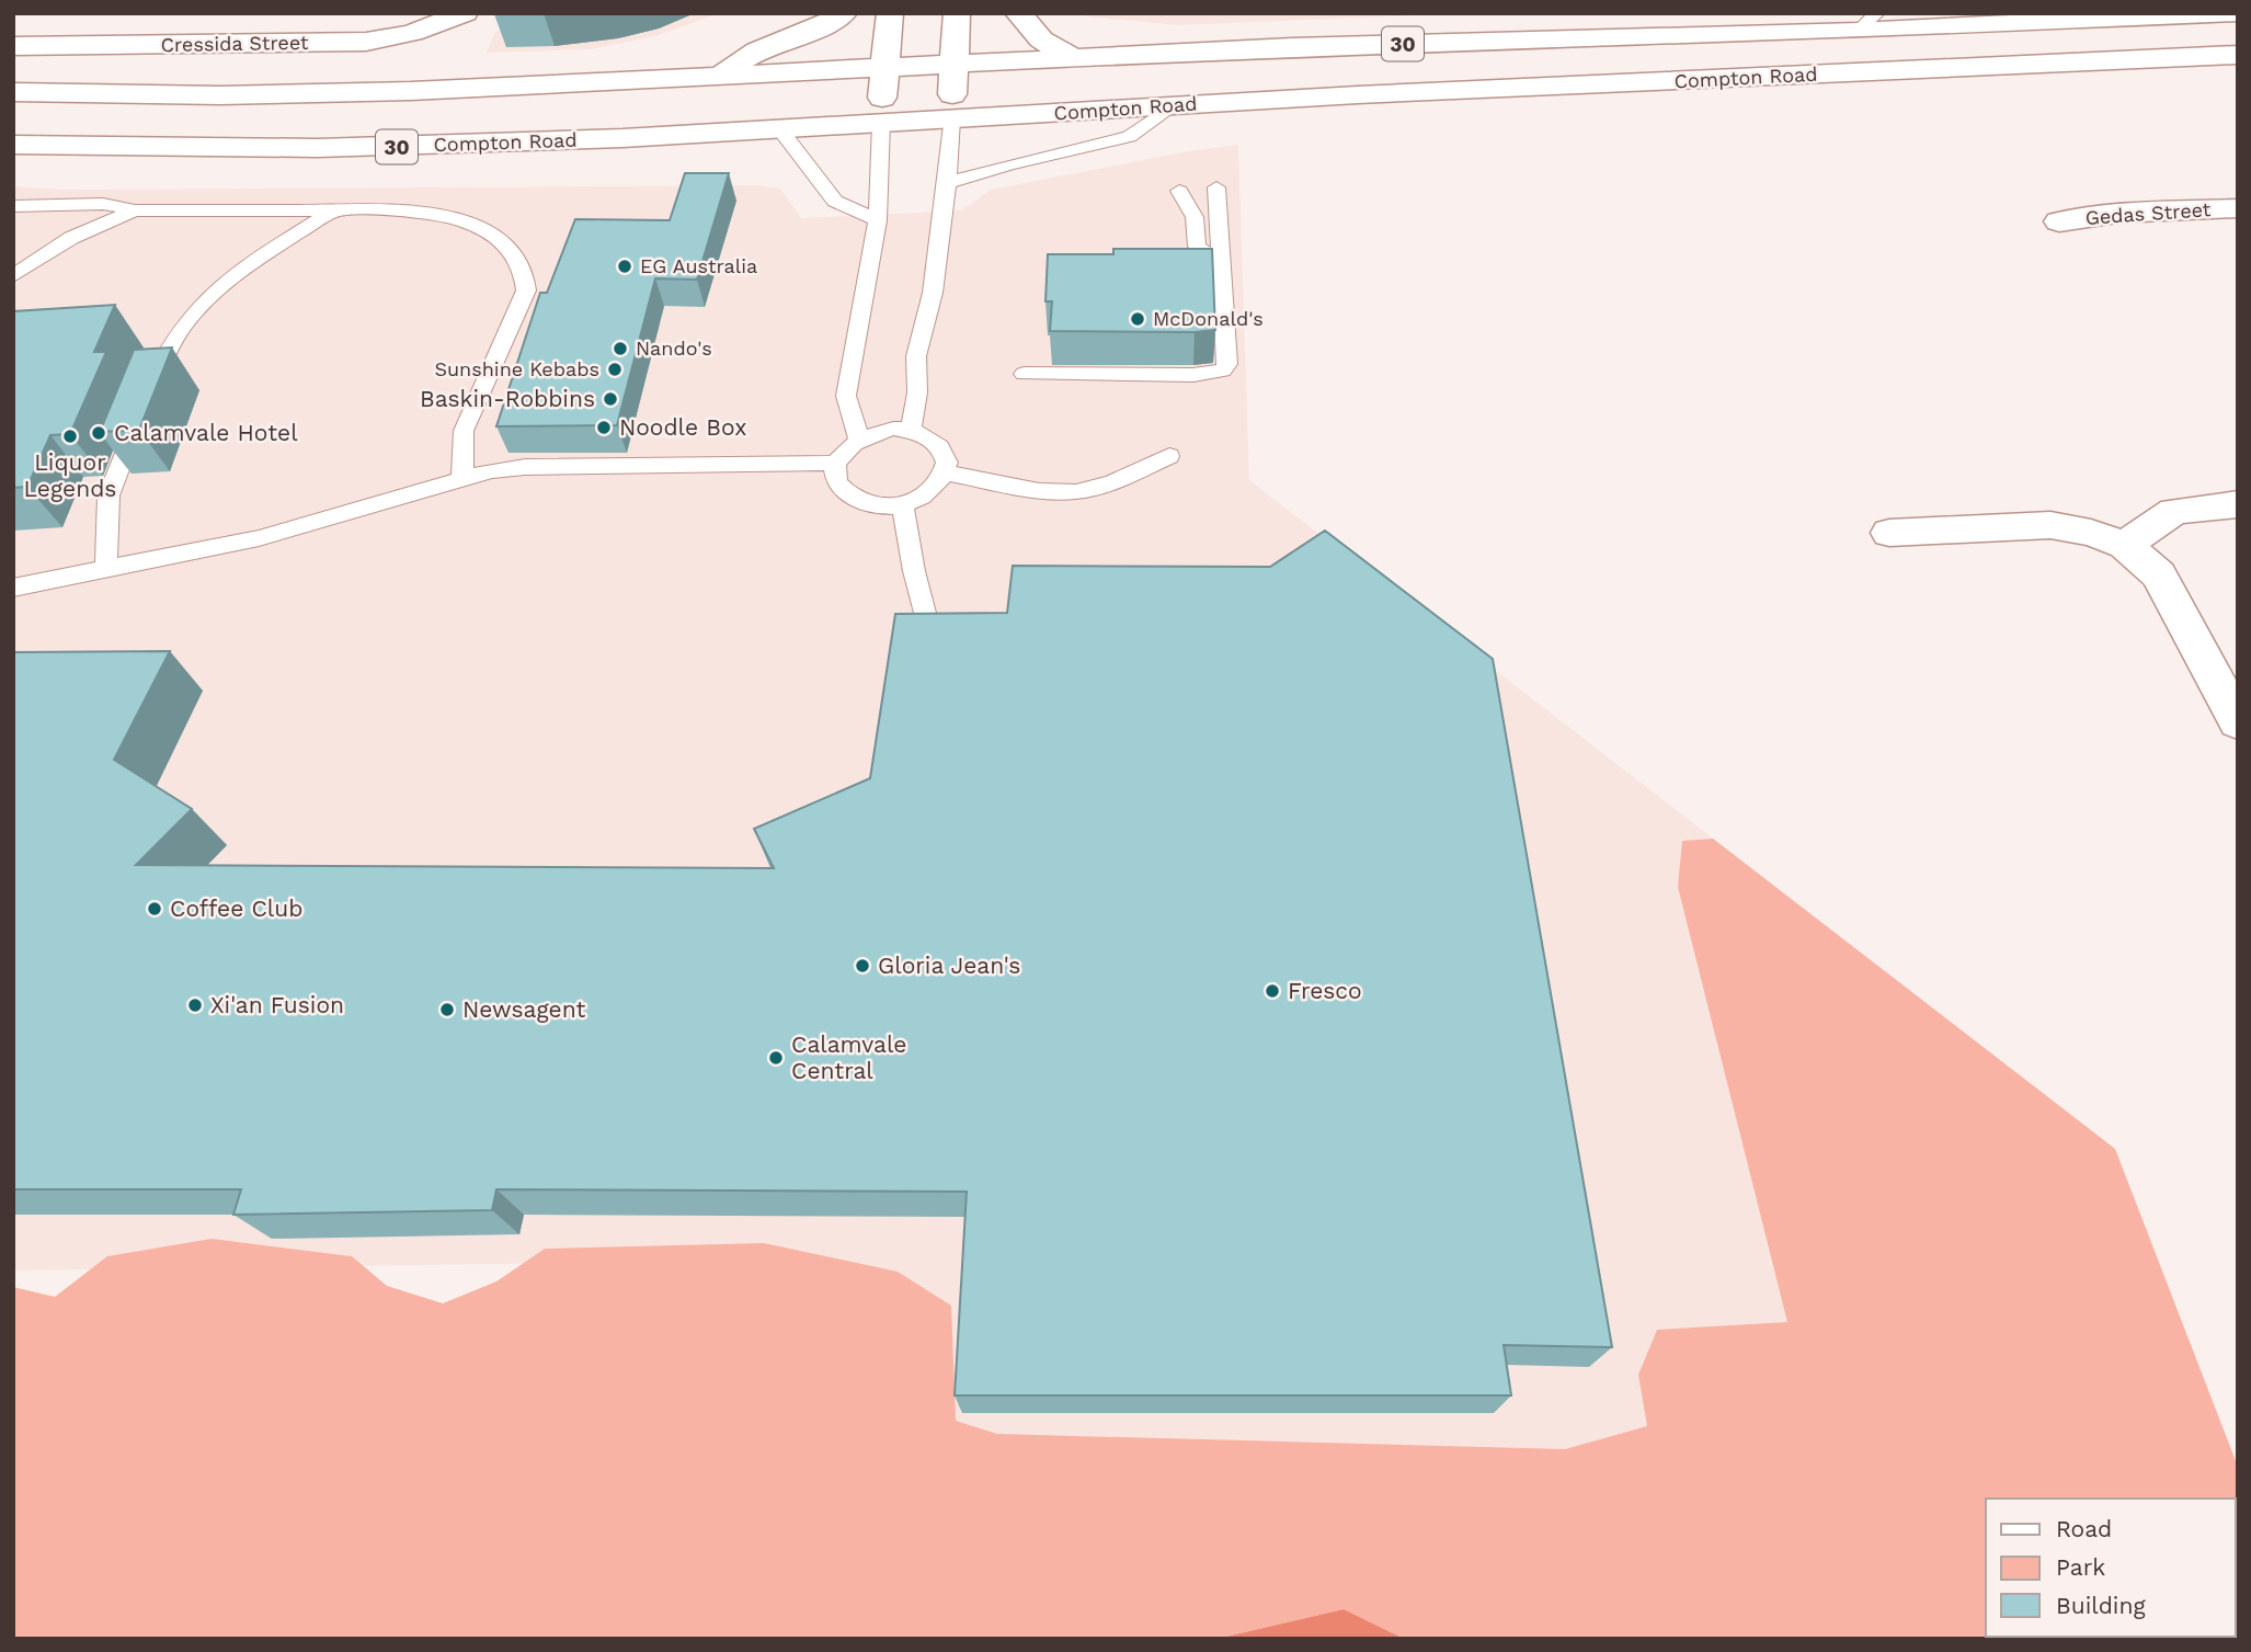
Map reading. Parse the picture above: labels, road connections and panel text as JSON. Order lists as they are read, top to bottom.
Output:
{
  "streets": {
    "main road": [
      "Cressida Street",
      "30",
      "Compton Road",
      "Gedas Street"
    ]
  },
  "places": [
    "EG Australia",
    "McDonald's",
    "Nando's",
    "Sunshine Kebabs",
    "Baskin-Robbins",
    "Noodle Box",
    "Calamvale Hotel",
    "Liquor Legends",
    "Coffee Club",
    "Gloria Jean's",
    "Fresco",
    "Xi'an Fusion",
    "Newsagent",
    "Calamvale Central"
  ],
  "legend": ["Road", "Park", "Building"]
}
